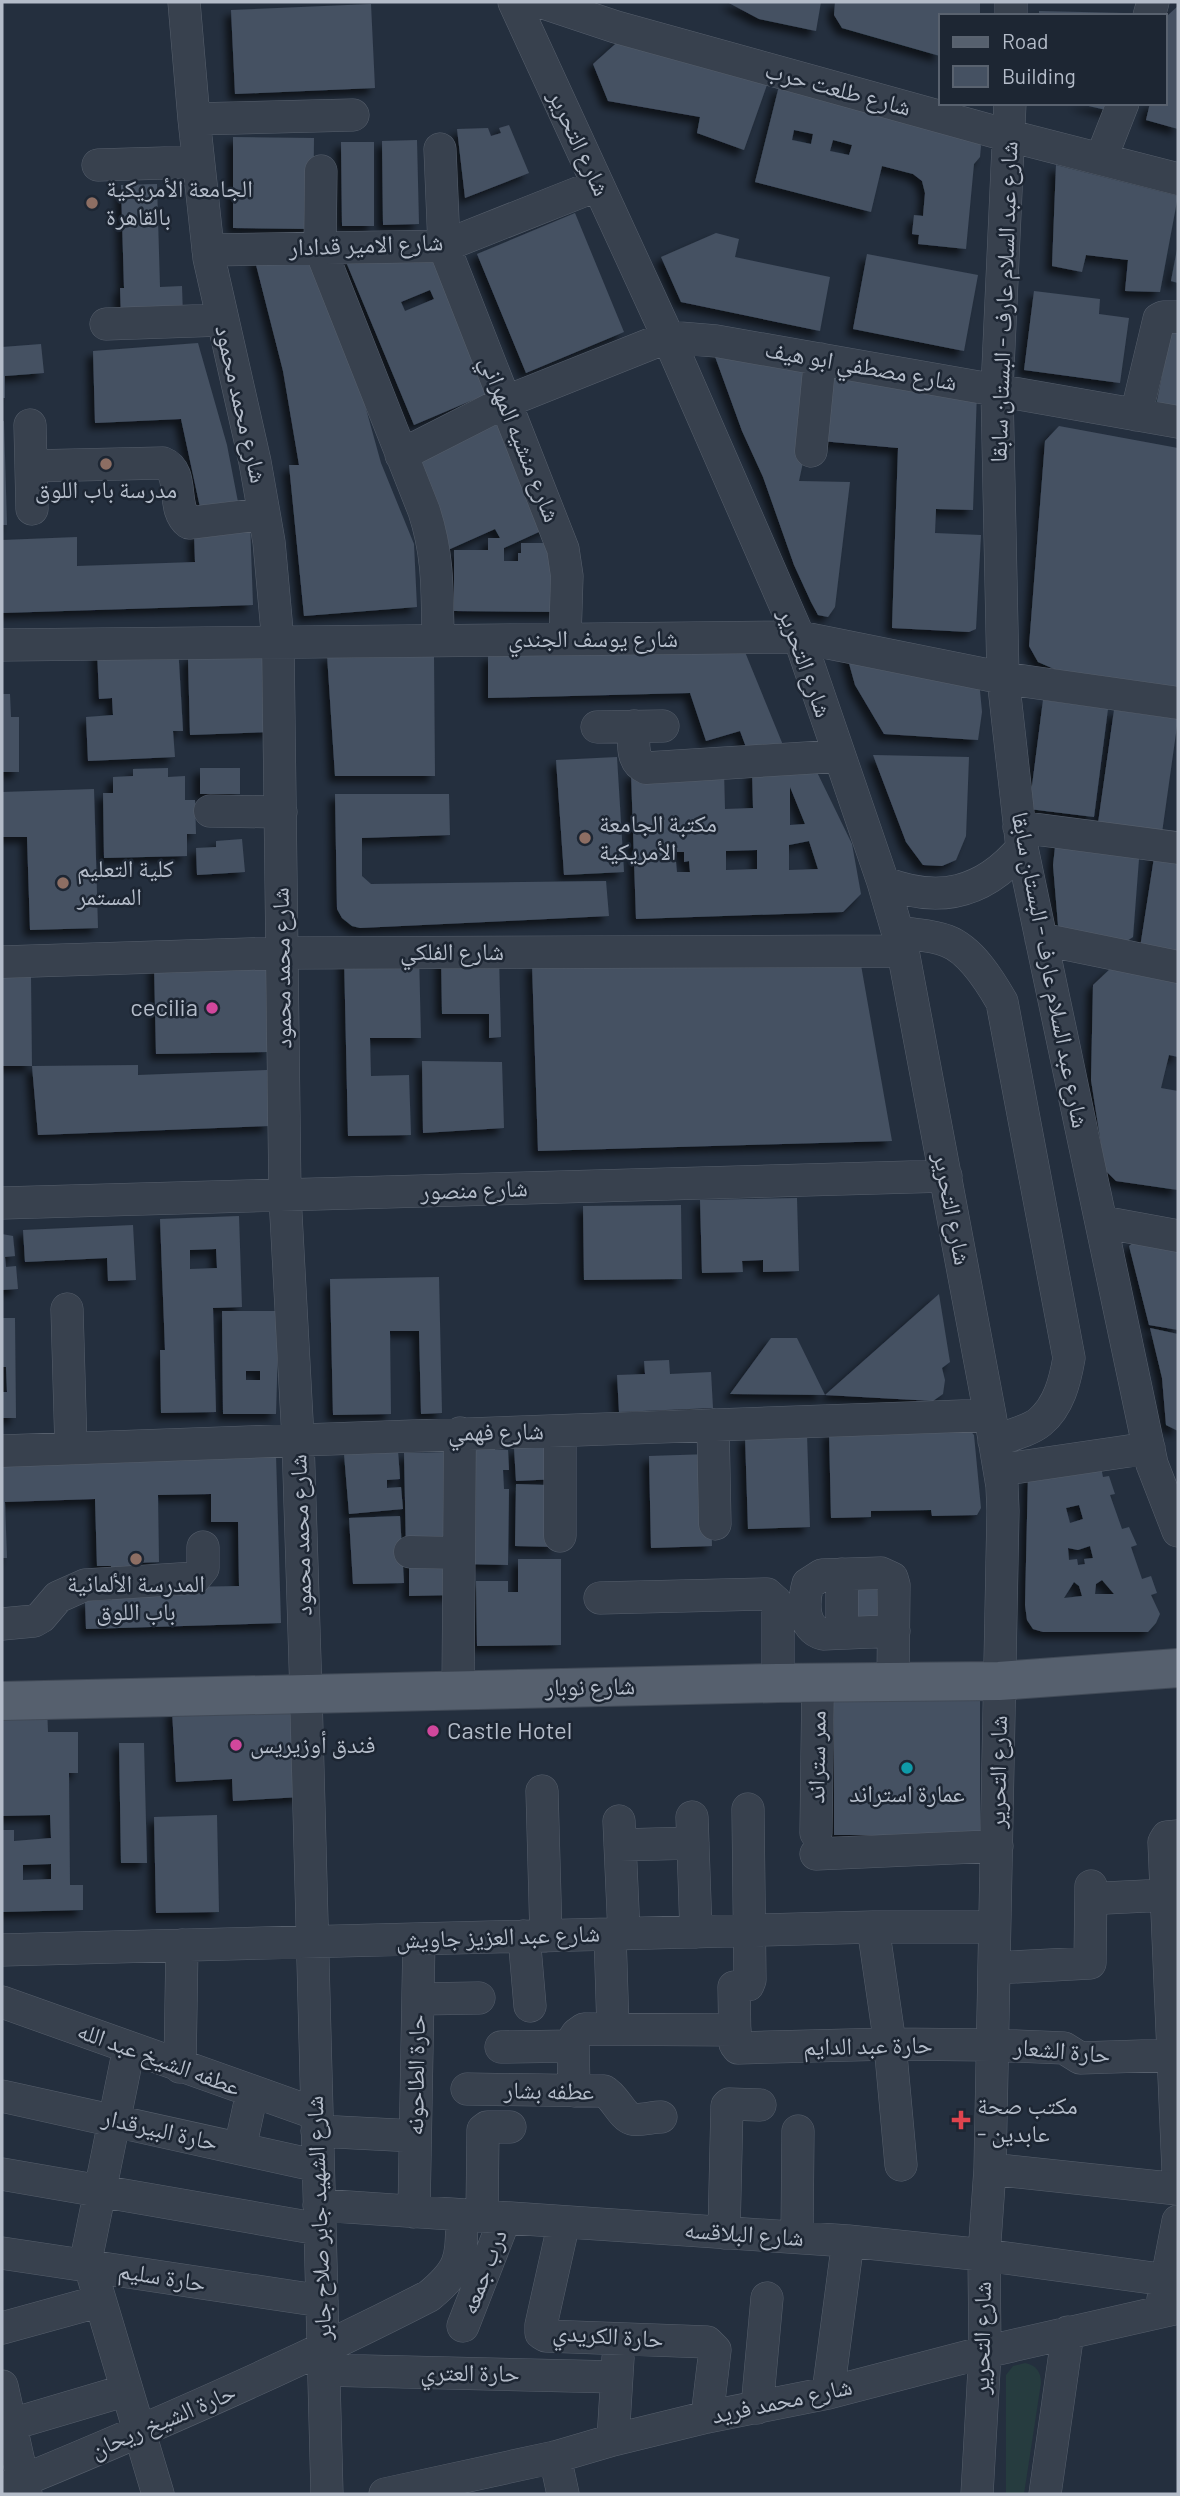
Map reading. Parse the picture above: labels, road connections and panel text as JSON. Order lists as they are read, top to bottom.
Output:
{
  "streets": {
    "main road": ["شارع نوبار"],
    "street": [
      "شارع طلعت حرب",
      "شارع التحرير",
      "شارع الامير قدادار",
      "شارع عبد السلام عارف - البستان سابقا",
      "شارع مصطفي ابو هيف",
      "شارع محمد محمود",
      "شارع منشيه المهراني",
      "شارع يوسف الجندي",
      "شارع الفلكي",
      "شارع منصور",
      "شارع فهمي",
      "ممر ستراند",
      "شارع عبد العزيز جاويش",
      "حارة عبد الدايم",
      "حارة الشعار",
      "عطفه الشيخ عبد الله",
      "حارة الطاحونه",
      "عطفه بشار",
      "حارة البيرقدار",
      "شارع الشهيد جابر صلاح جابر",
      "شارع البلاقسه",
      "درب جمعه",
      "حارة سليم",
      "حارة الكريدي",
      "حارة العتري",
      "شارع محمد فريد",
      "حارة الشيخ ريحان"
    ]
  },
  "crossings": [
    ["شارع طلعت حرب", "شارع عبد السلام عارف - البستان سابقا"],
    ["شارع التحرير", "شارع الامير قدادار"],
    ["شارع التحرير", "شارع مصطفي ابو هيف"],
    ["شارع التحرير", "شارع يوسف الجندي"],
    ["شارع التحرير", "شارع الفلكي"],
    ["شارع التحرير", "شارع منصور"],
    ["شارع التحرير", "شارع فهمي"],
    ["شارع التحرير", "شارع نوبار"],
    ["شارع التحرير", "ممر ستراند"],
    ["شارع التحرير", "شارع عبد العزيز جاويش"],
    ["شارع التحرير", "حارة عبد الدايم"],
    ["شارع التحرير", "حارة الشعار"],
    ["شارع التحرير", "شارع البلاقسه"],
    ["شارع التحرير", "شارع محمد فريد"],
    ["شارع الامير قدادار", "شارع محمد محمود"],
    ["شارع الامير قدادار", "شارع منشيه المهراني"],
    ["شارع عبد السلام عارف - البستان سابقا", "شارع مصطفي ابو هيف"],
    ["شارع عبد السلام عارف - البستان سابقا", "شارع يوسف الجندي"],
    ["شارع محمد محمود", "شارع يوسف الجندي"],
    ["شارع محمد محمود", "شارع الفلكي"],
    ["شارع محمد محمود", "شارع منصور"],
    ["شارع محمد محمود", "شارع فهمي"],
    ["شارع محمد محمود", "شارع نوبار"],
    ["شارع محمد محمود", "شارع عبد العزيز جاويش"],
    ["شارع محمد محمود", "شارع الشهيد جابر صلاح جابر"],
    ["شارع منشيه المهراني", "شارع يوسف الجندي"],
    ["شارع الفلكي", "شارع فهمي"],
    ["شارع نوبار", "ممر ستراند"],
    ["شارع عبد العزيز جاويش", "حارة الطاحونه"],
    ["شارع عبد العزيز جاويش", "شارع الشهيد جابر صلاح جابر"],
    ["حارة عبد الدايم", "حارة الشعار"],
    ["عطفه الشيخ عبد الله", "حارة الطاحونه"],
    ["عطفه الشيخ عبد الله", "شارع الشهيد جابر صلاح جابر"],
    ["حارة الطاحونه", "شارع البلاقسه"],
    ["حارة البيرقدار", "شارع الشهيد جابر صلاح جابر"],
    ["شارع الشهيد جابر صلاح جابر", "شارع البلاقسه"],
    ["شارع الشهيد جابر صلاح جابر", "حارة سليم"],
    ["شارع الشهيد جابر صلاح جابر", "حارة العتري"],
    ["شارع الشهيد جابر صلاح جابر", "حارة الشيخ ريحان"],
    ["شارع البلاقسه", "درب جمعه"],
    ["شارع البلاقسه", "حارة الكريدي"],
    ["شارع البلاقسه", "شارع محمد فريد"],
    ["شارع البلاقسه", "حارة الشيخ ريحان"],
    ["درب جمعه", "حارة الشيخ ريحان"],
    ["حارة الكريدي", "شارع محمد فريد"],
    ["حارة العتري", "حارة الشيخ ريحان"]
  ],
  "places": {
    "other": [
      "الجامعة الأمريكية بالقاهرة",
      "مدرسة باب اللوق",
      "مكتبة الجامعة الأمريكية",
      "كلية التعليم المستمر",
      "cecilia",
      "المدرسة الألمانية باب اللوق",
      "Castle Hotel",
      "فندق أوزيريس",
      "عمارة استراند"
    ],
    "health": ["مكتب صحة - عابدين"]
  },
  "legend": ["Road", "Building"]
}
